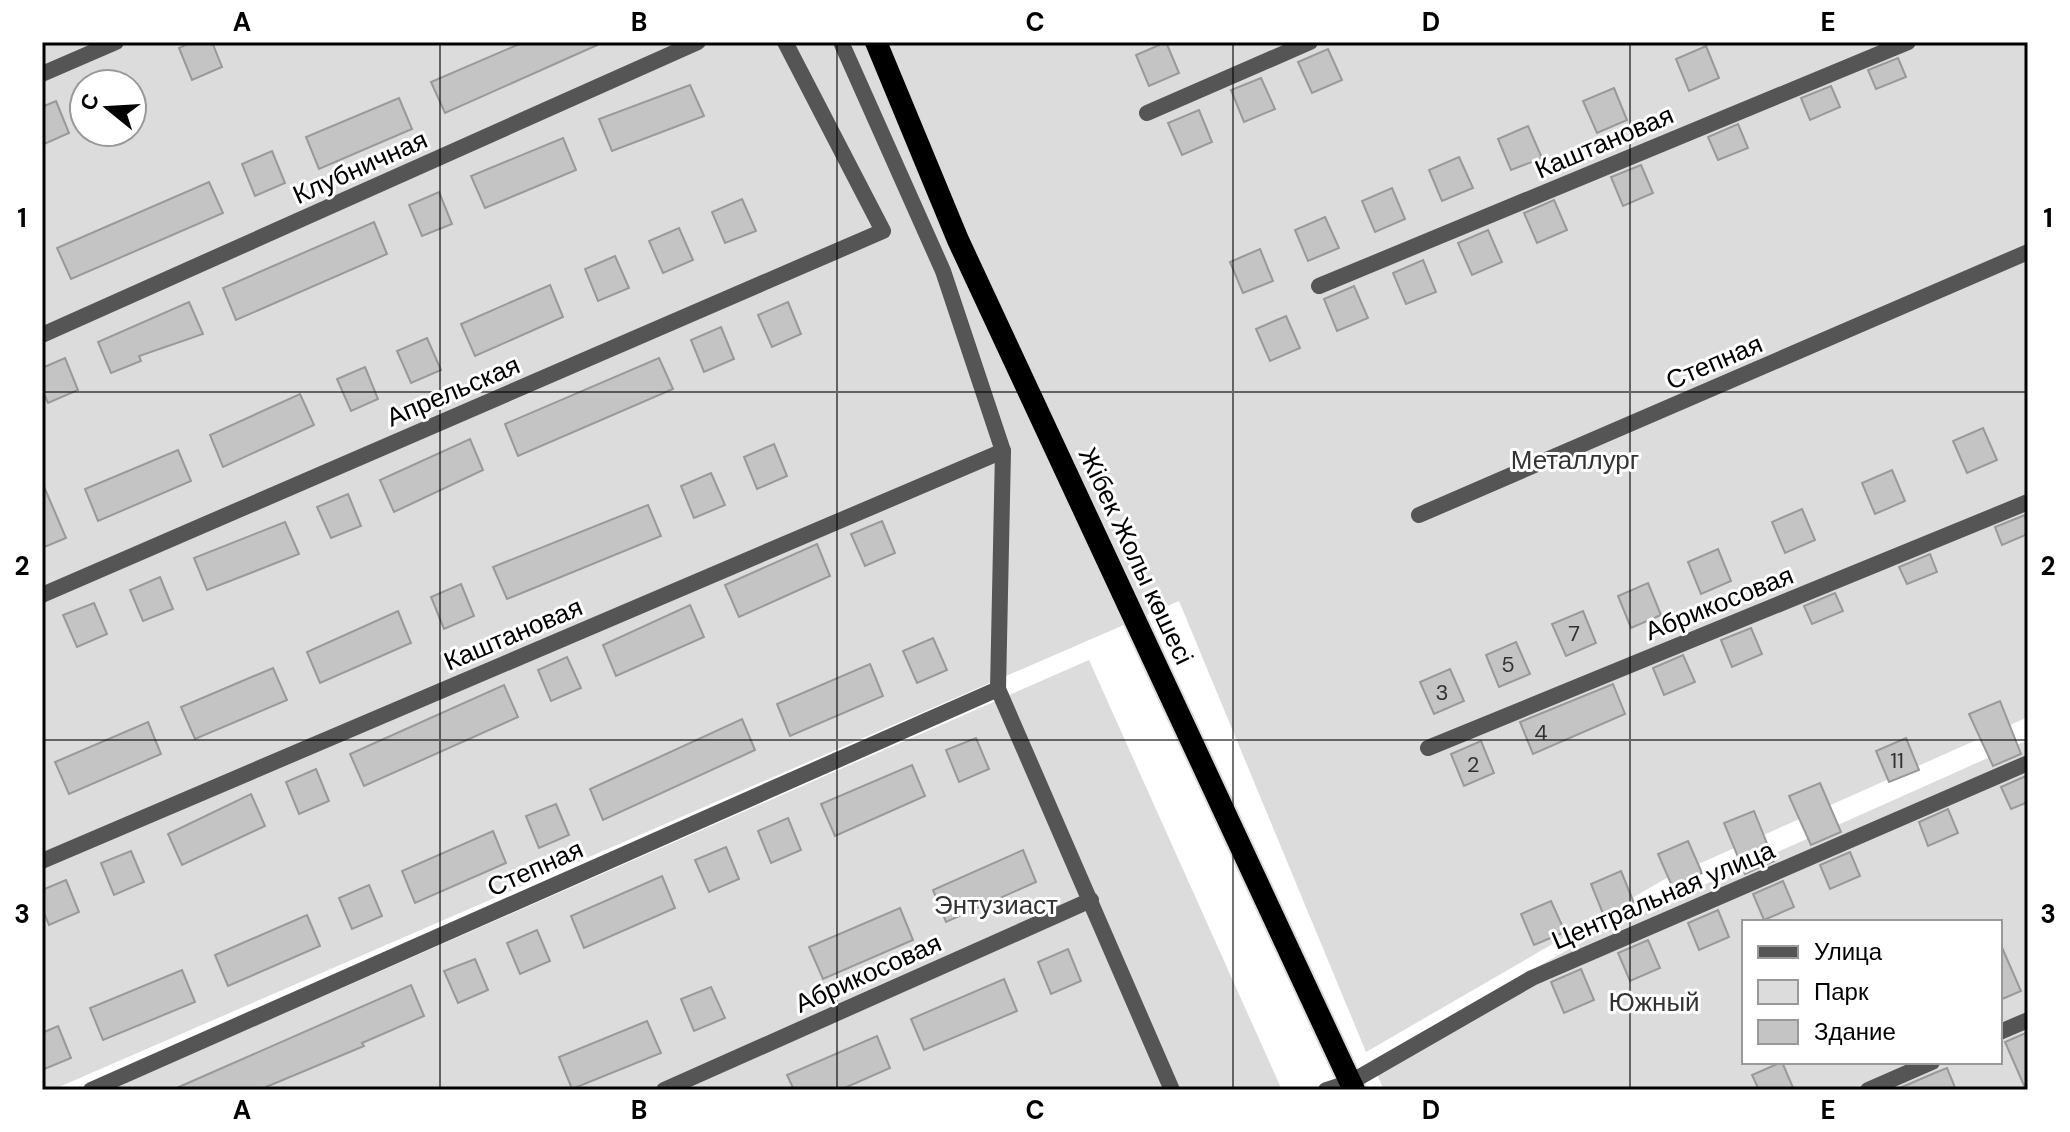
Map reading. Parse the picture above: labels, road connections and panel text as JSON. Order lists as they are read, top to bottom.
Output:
{
  "streets": {
    "highway": ["Жібек Жолы көшесі"],
    "street": [
      "Каштановая",
      "Клубничная",
      "Степная",
      "Апрельская",
      "Абрикосовая",
      "Центральная улица"
    ]
  },
  "crossings": [
    ["Жібек Жолы көшесі", "Центральная улица"]
  ],
  "parks": ["Металлург", "Энтузиаст", "Южный"],
  "house_numbers": [
    "7",
    "5",
    "3",
    "4",
    "11",
    "2"
  ],
  "legend": ["Улица", "Парк", "Здание"],
  "north": "left",
  "grid": {
    "columns": [
      "A",
      "B",
      "C",
      "D",
      "E"
    ],
    "rows": ["1", "2", "3"]
  }
}
